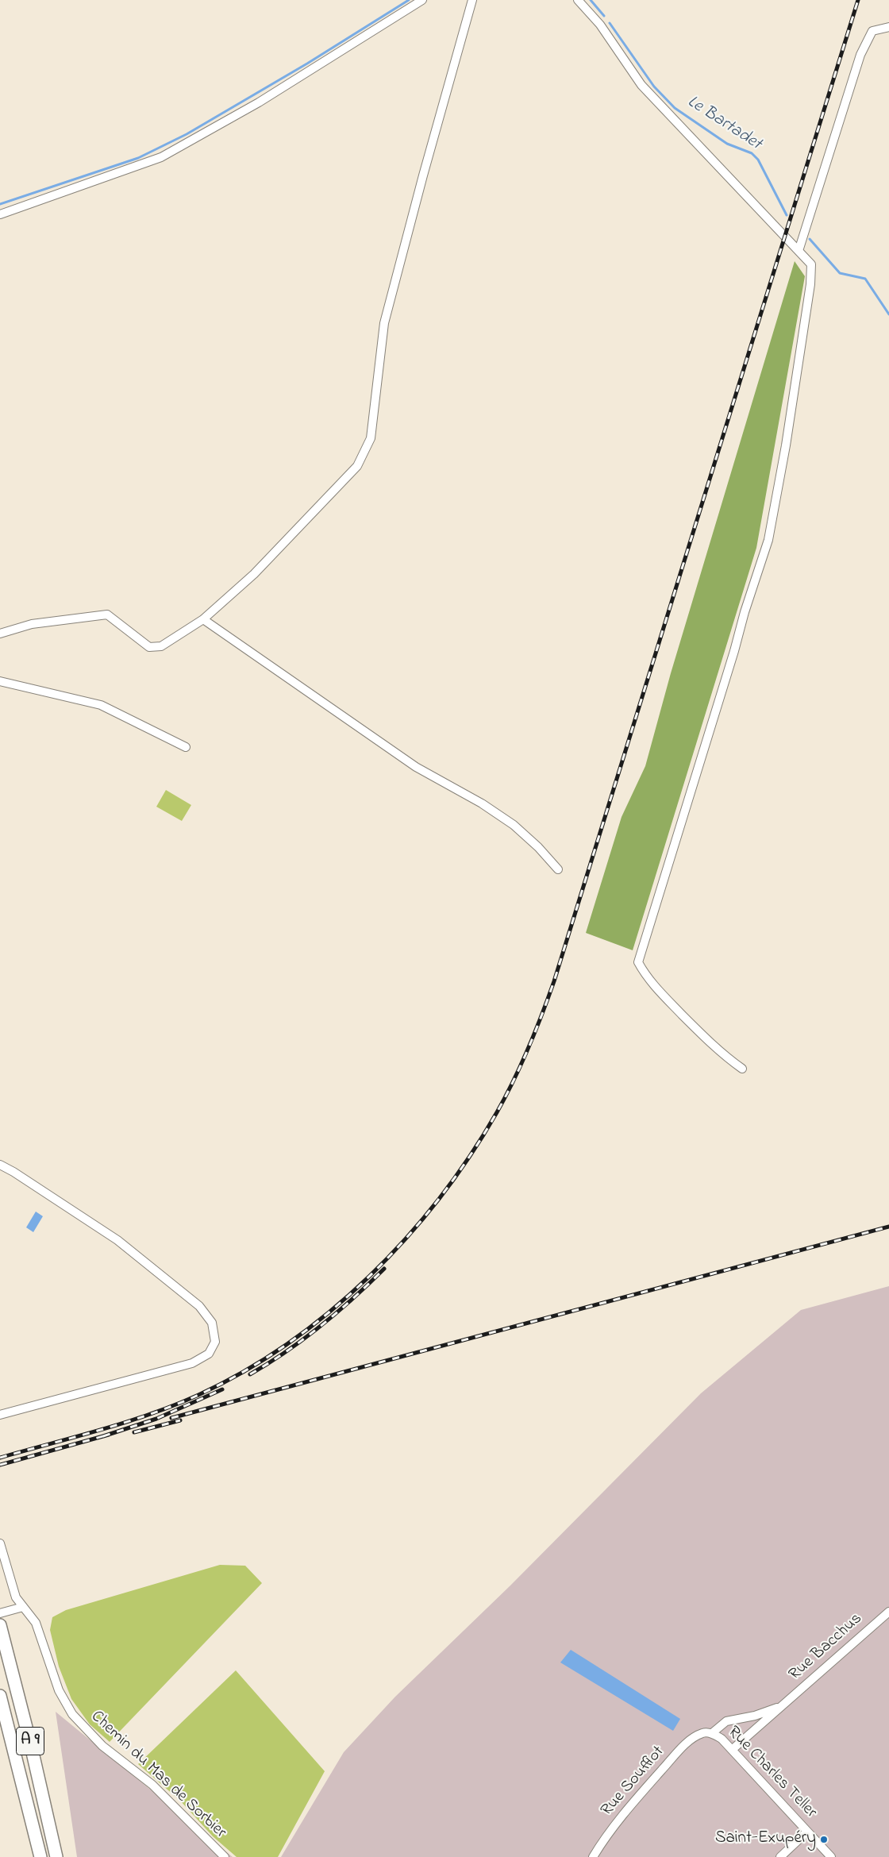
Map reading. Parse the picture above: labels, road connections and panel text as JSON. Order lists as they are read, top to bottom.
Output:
{
  "streets": {
    "highway": ["A 9"],
    "street": [
      "Rue Bacchus",
      "Rue Charles Teller",
      "Chemin du Mas de Sorbier",
      "Rue Soufflot"
    ]
  },
  "crossings": [
    ["Rue Bacchus", "Rue Charles Teller"],
    ["Rue Charles Teller", "Rue Soufflot"]
  ],
  "water": ["Le Bartadet"],
  "places": ["Saint-Exupéry"]
}
